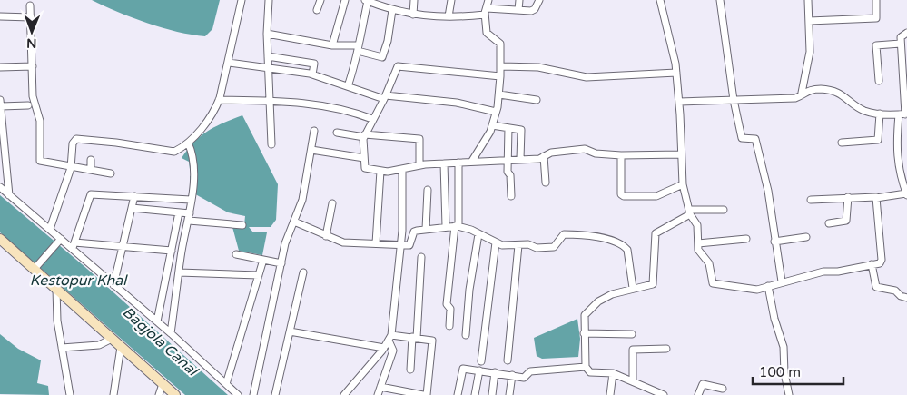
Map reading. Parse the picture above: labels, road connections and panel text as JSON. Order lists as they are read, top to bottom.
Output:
{
  "water": ["Kestopur Khal", "Bagjola Canal"],
  "scale_bar": "100 m",
  "north": "bottom"
}
